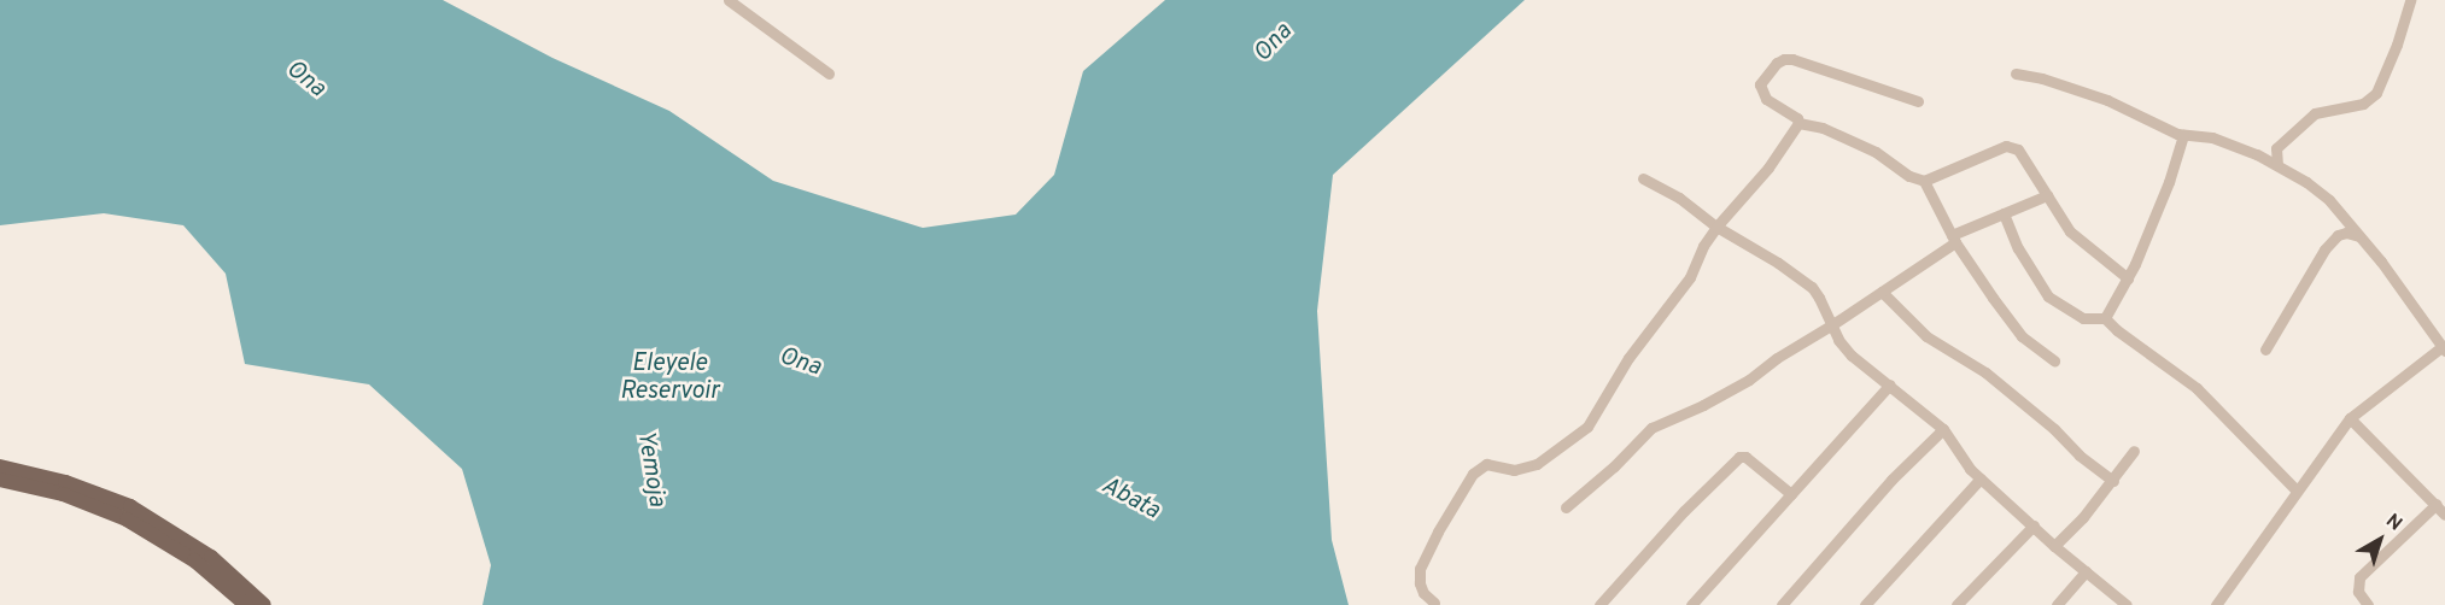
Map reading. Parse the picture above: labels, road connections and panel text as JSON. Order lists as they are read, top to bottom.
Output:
{
  "water": [
    "Ona",
    "Eleyele Reservoir",
    "Yemoja",
    "Abata"
  ],
  "north": "top right"
}
